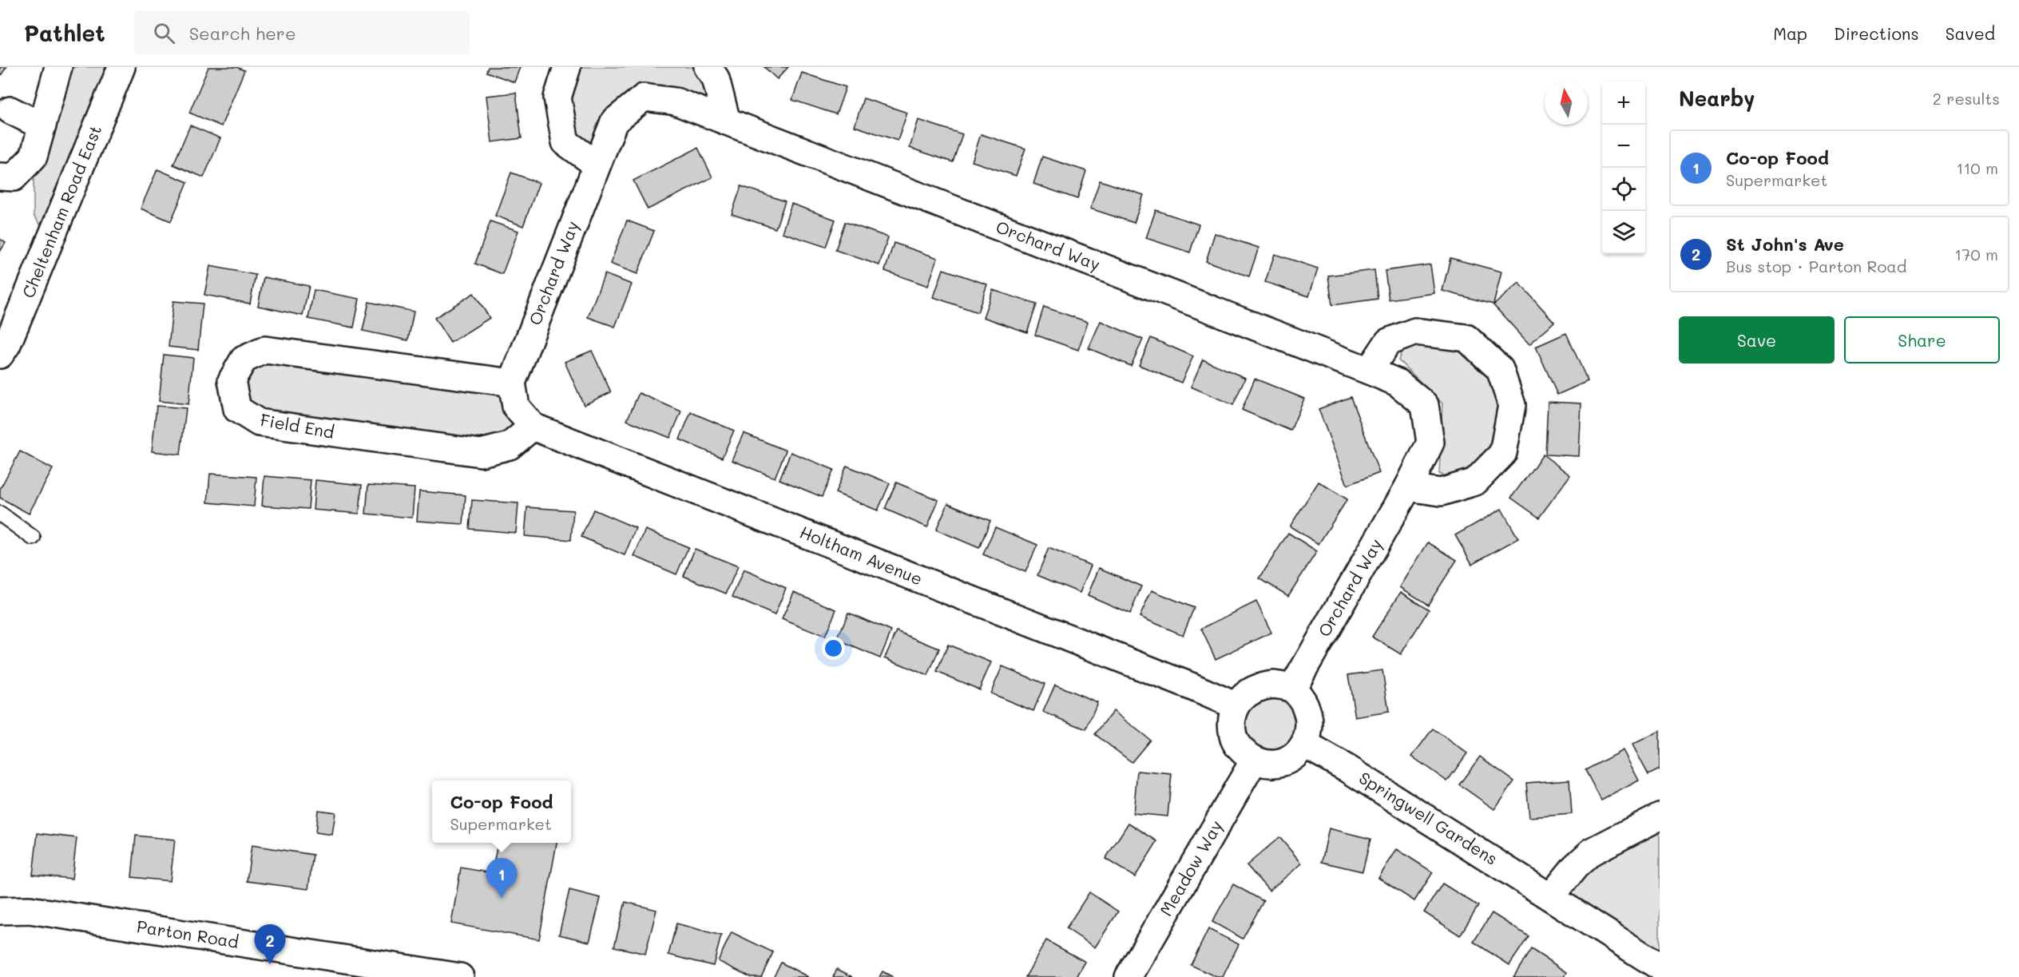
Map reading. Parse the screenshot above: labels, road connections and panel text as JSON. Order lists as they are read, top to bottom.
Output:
{
  "streets": {
    "street": [
      "Cheltenham Road East",
      "Orchard Way",
      "Field End",
      "Holtham Avenue",
      "Springwell Gardens",
      "Meadow Way",
      "Parton Road"
    ]
  },
  "crossings": [
    ["Orchard Way", "Field End"],
    ["Orchard Way", "Holtham Avenue"],
    ["Orchard Way", "Springwell Gardens"],
    ["Orchard Way", "Meadow Way"],
    ["Field End", "Holtham Avenue"],
    ["Holtham Avenue", "Springwell Gardens"],
    ["Holtham Avenue", "Meadow Way"],
    ["Springwell Gardens", "Meadow Way"]
  ],
  "north": "top",
  "page": {
    "header": "Pathlet",
    "search": "Search here",
    "nav": ["Map", "Directions", "Saved"],
    "heading": ["Nearby", "2 results"],
    "map_buttons": ["+", "−"],
    "list": [
      {
        "mark": "1",
        "name": "Co-op Food",
        "note": "Supermarket",
        "value": "110 m"
      },
      {
        "mark": "2",
        "name": "St John's Ave",
        "note": "Bus stop · Parton Road",
        "value": "170 m"
      }
    ],
    "buttons": ["Save", "Share"],
    "popup": ["Co-op Food", "Supermarket"],
    "pins": ["1", "2"]
  }
}
